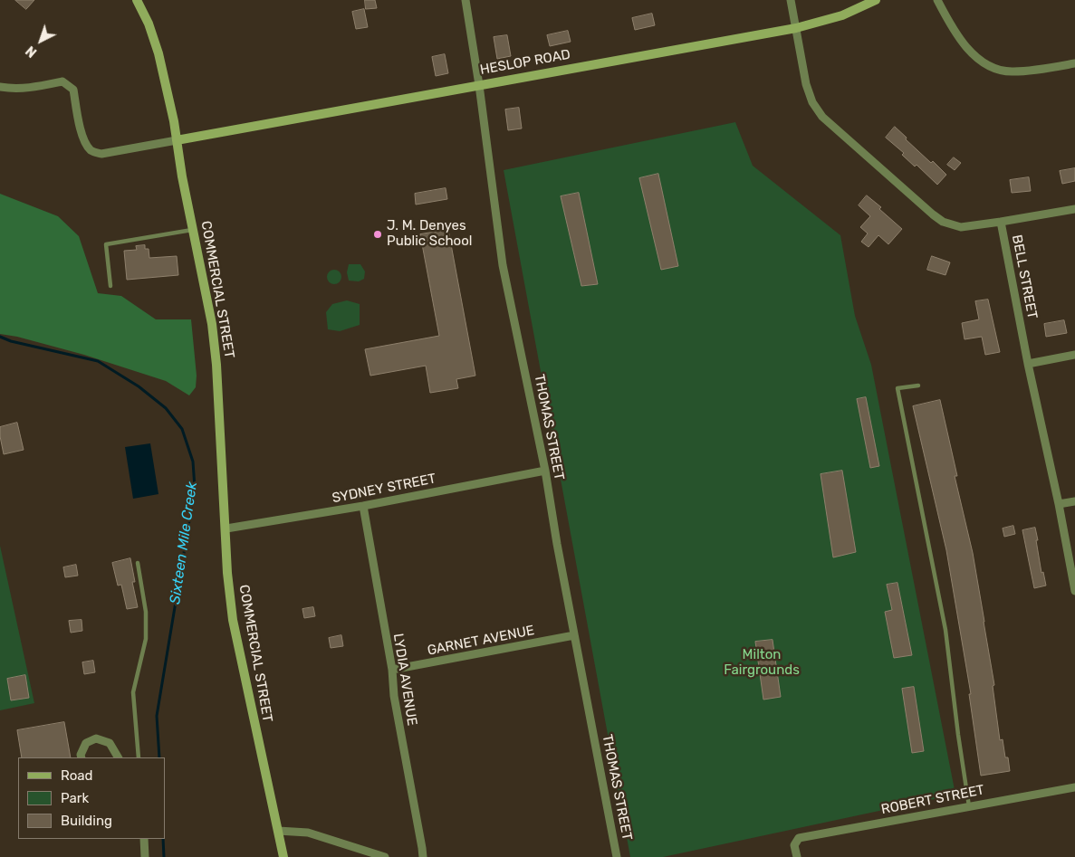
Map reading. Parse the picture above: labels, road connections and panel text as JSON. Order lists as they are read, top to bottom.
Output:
{
  "streets": {
    "street": [
      "HESLOP ROAD",
      "BELL STREET",
      "COMMERCIAL STREET",
      "THOMAS STREET",
      "SYDNEY STREET",
      "GARNET AVENUE",
      "LYDIA AVENUE",
      "ROBERT STREET"
    ]
  },
  "crossings": [
    ["HESLOP ROAD", "BELL STREET"],
    ["HESLOP ROAD", "COMMERCIAL STREET"],
    ["HESLOP ROAD", "THOMAS STREET"],
    ["COMMERCIAL STREET", "SYDNEY STREET"],
    ["THOMAS STREET", "SYDNEY STREET"],
    ["THOMAS STREET", "GARNET AVENUE"],
    ["SYDNEY STREET", "LYDIA AVENUE"],
    ["GARNET AVENUE", "LYDIA AVENUE"]
  ],
  "water": ["Sixteen Mile Creek"],
  "parks": ["Milton Fairgrounds"],
  "places": ["J. M. Denyes Public School"],
  "legend": ["Road", "Park", "Building"],
  "north": "bottom left"
}
